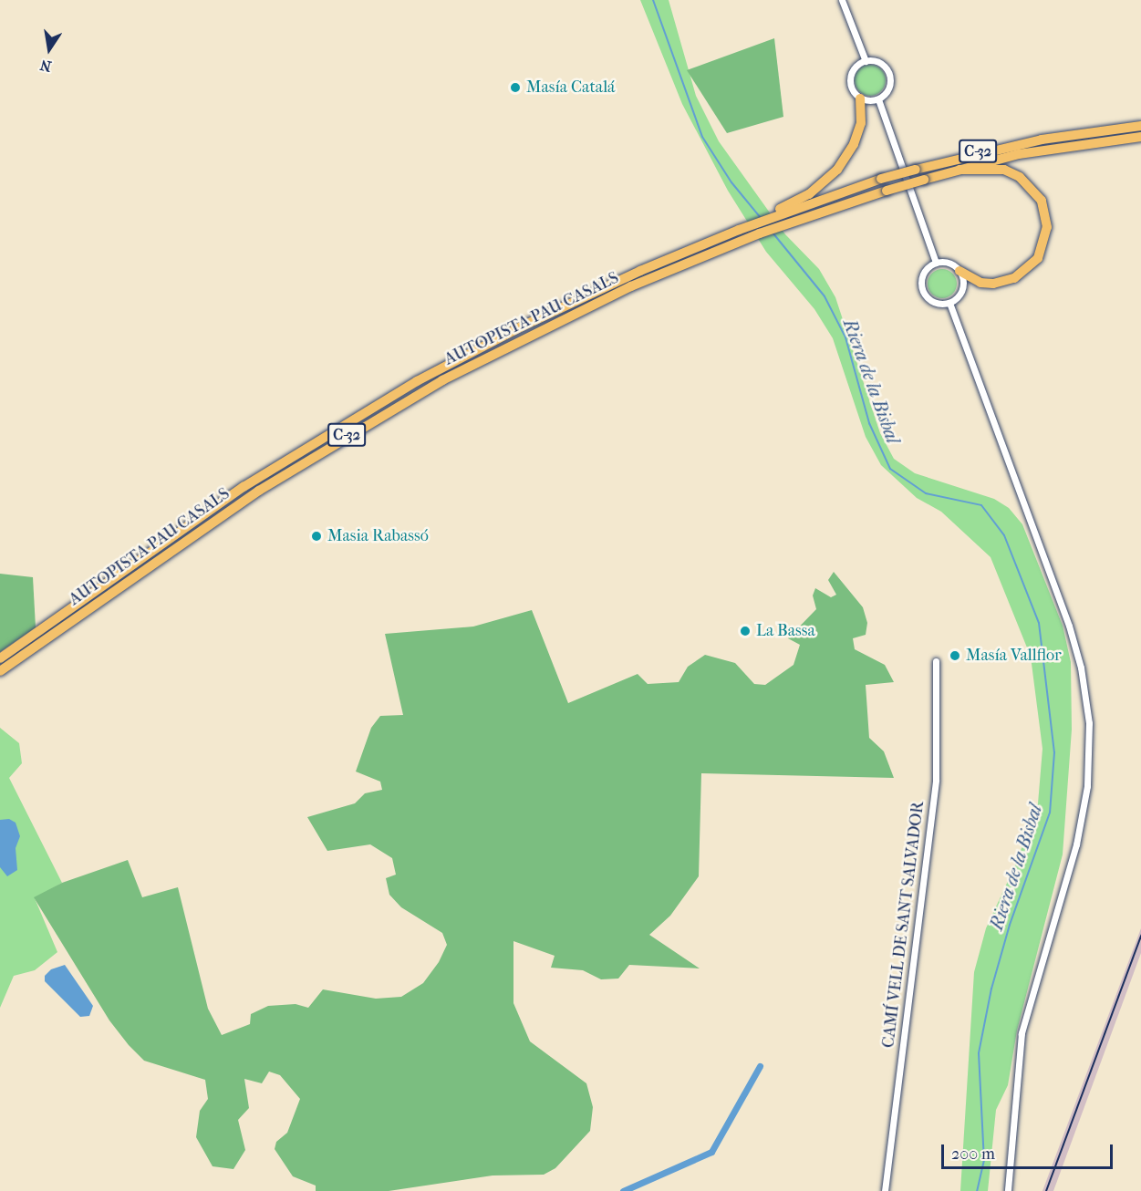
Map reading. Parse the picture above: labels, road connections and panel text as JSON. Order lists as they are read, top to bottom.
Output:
{
  "streets": {
    "highway": ["C-32", "AUTOPISTA PAU CASALS"],
    "street": ["CAMÍ VELL DE SANT SALVADOR"]
  },
  "crossings": [
    ["C-32", "AUTOPISTA PAU CASALS"]
  ],
  "water": ["Riera de la Bisbal"],
  "places": [
    "Masía Catalá",
    "Masia Rabassó",
    "La Bassa",
    "Masía Vallflor"
  ],
  "scale_bar": "200 m",
  "north": "bottom"
}
